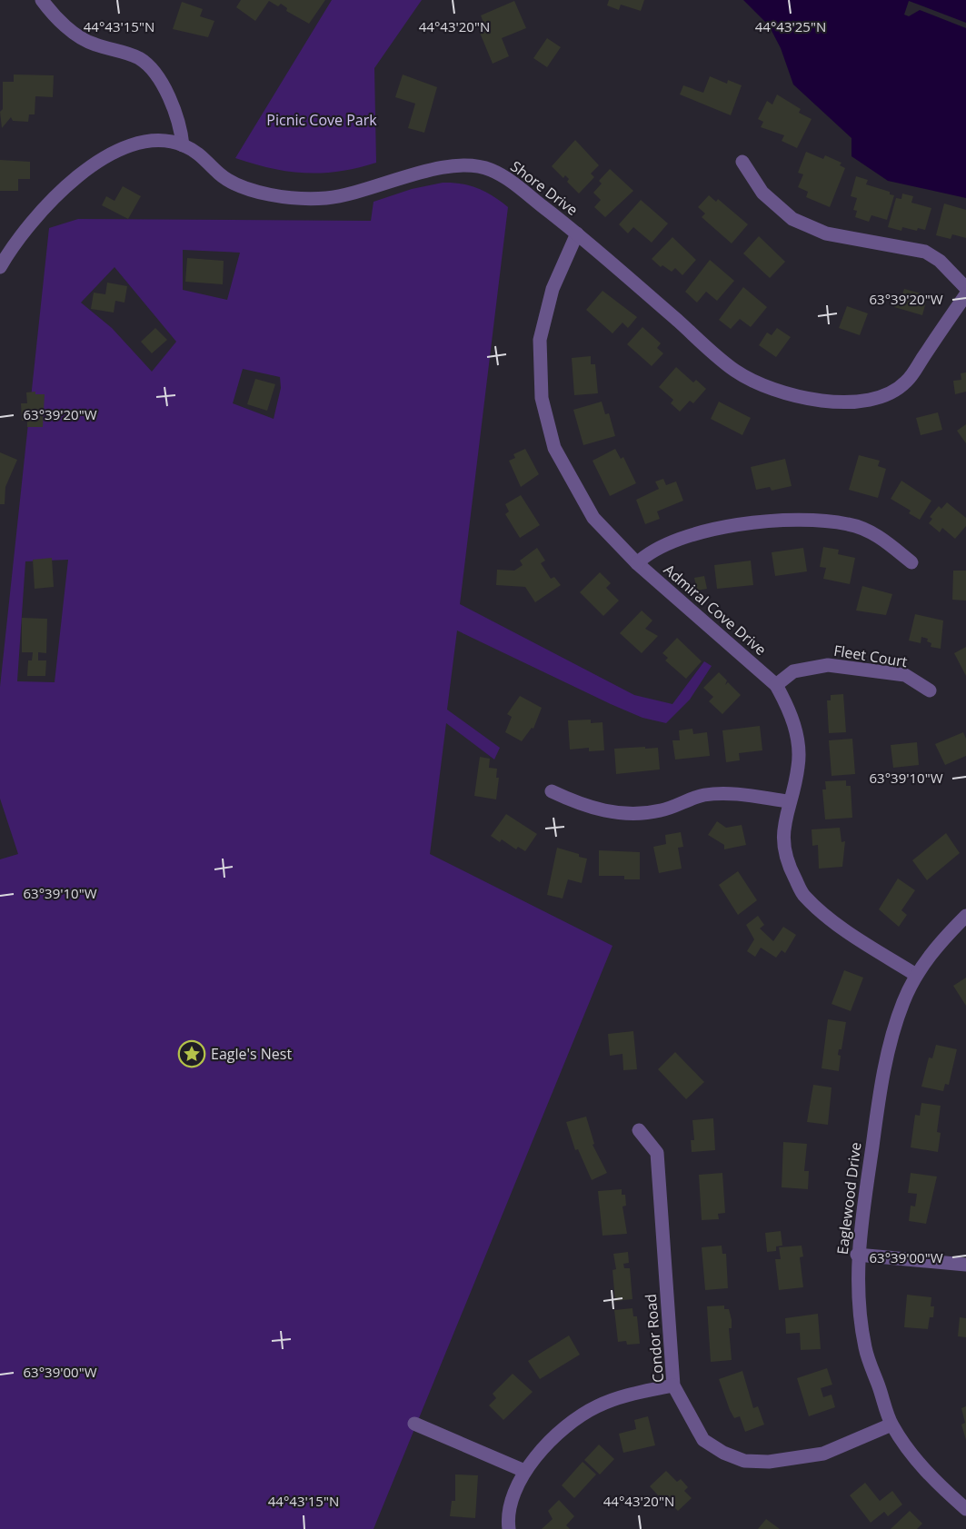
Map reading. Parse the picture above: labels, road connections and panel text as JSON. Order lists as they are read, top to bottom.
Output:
{
  "streets": {
    "street": [
      "Shore Drive",
      "Admiral Cove Drive",
      "Fleet Court",
      "Eaglewood Drive",
      "Condor Road"
    ]
  },
  "crossings": [
    ["Shore Drive", "Admiral Cove Drive"],
    ["Admiral Cove Drive", "Fleet Court"],
    ["Admiral Cove Drive", "Eaglewood Drive"],
    ["Eaglewood Drive", "Condor Road"]
  ],
  "parks": ["Picnic Cove Park"],
  "places": {
    "place": ["Eagle's Nest"]
  },
  "coordinates": [
    "44°43'15\"N",
    "44°43'20\"N",
    "44°43'25\"N",
    "63°39'20\"W",
    "63°39'10\"W",
    "63°39'00\"W"
  ]
}
